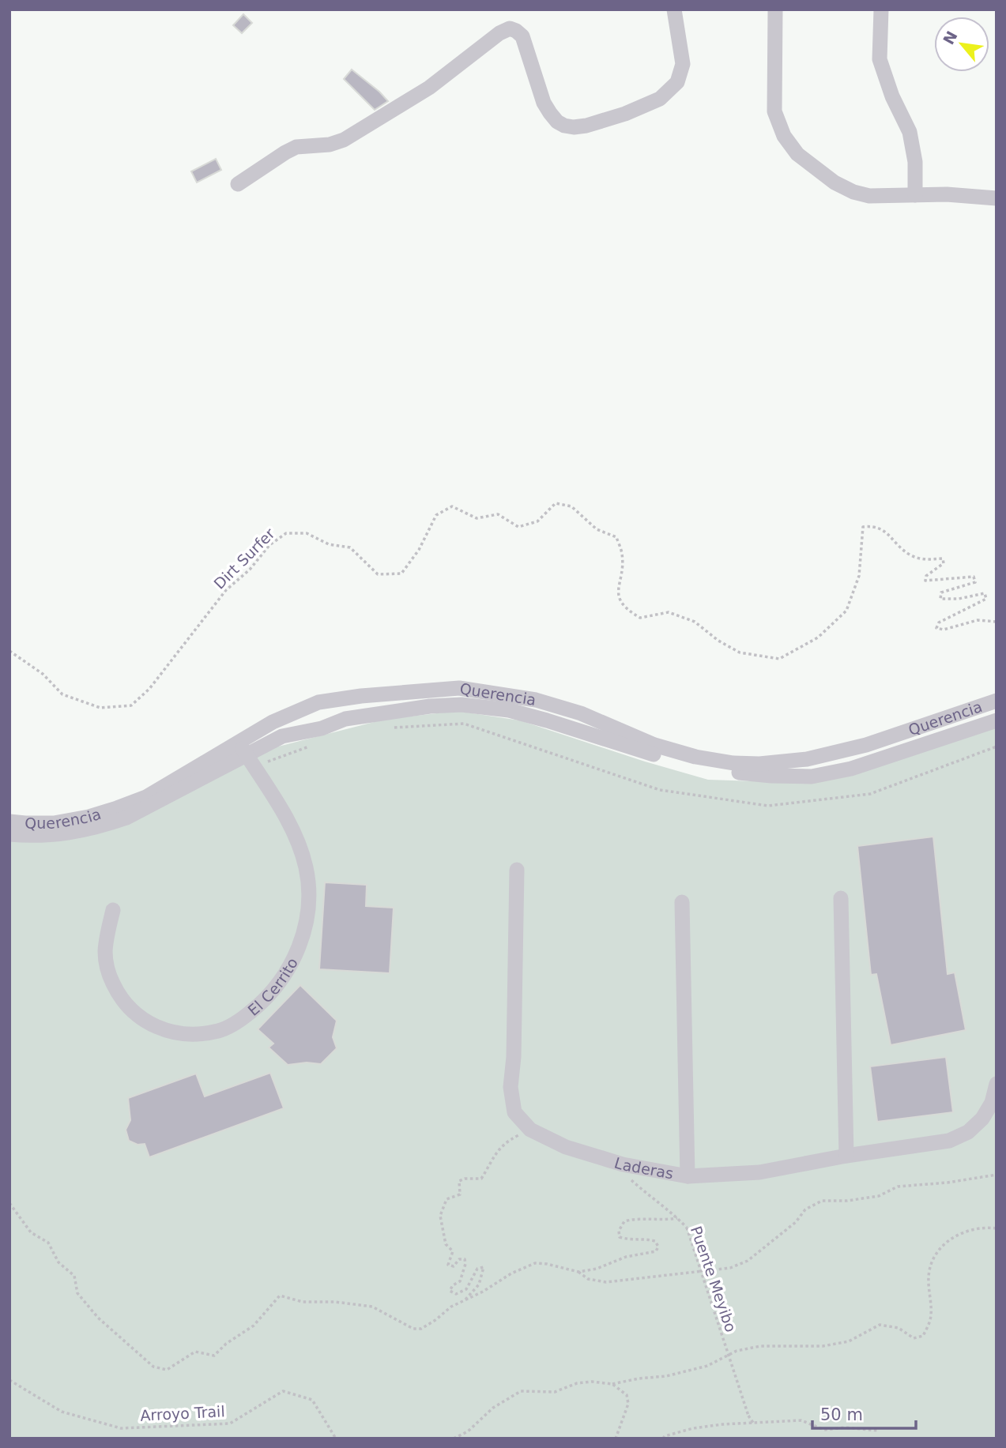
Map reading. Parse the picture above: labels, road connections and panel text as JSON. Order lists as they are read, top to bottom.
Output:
{
  "streets": {
    "street": ["Querencia", "El Cerrito", "Laderas"],
    "path": ["Dirt Surfer", "Puente Meyibo", "Arroyo Trail"]
  },
  "crossings": [
    ["Querencia", "El Cerrito"],
    ["Laderas", "Puente Meyibo"]
  ],
  "scale_bar": "50 m",
  "north": "top left"
}
